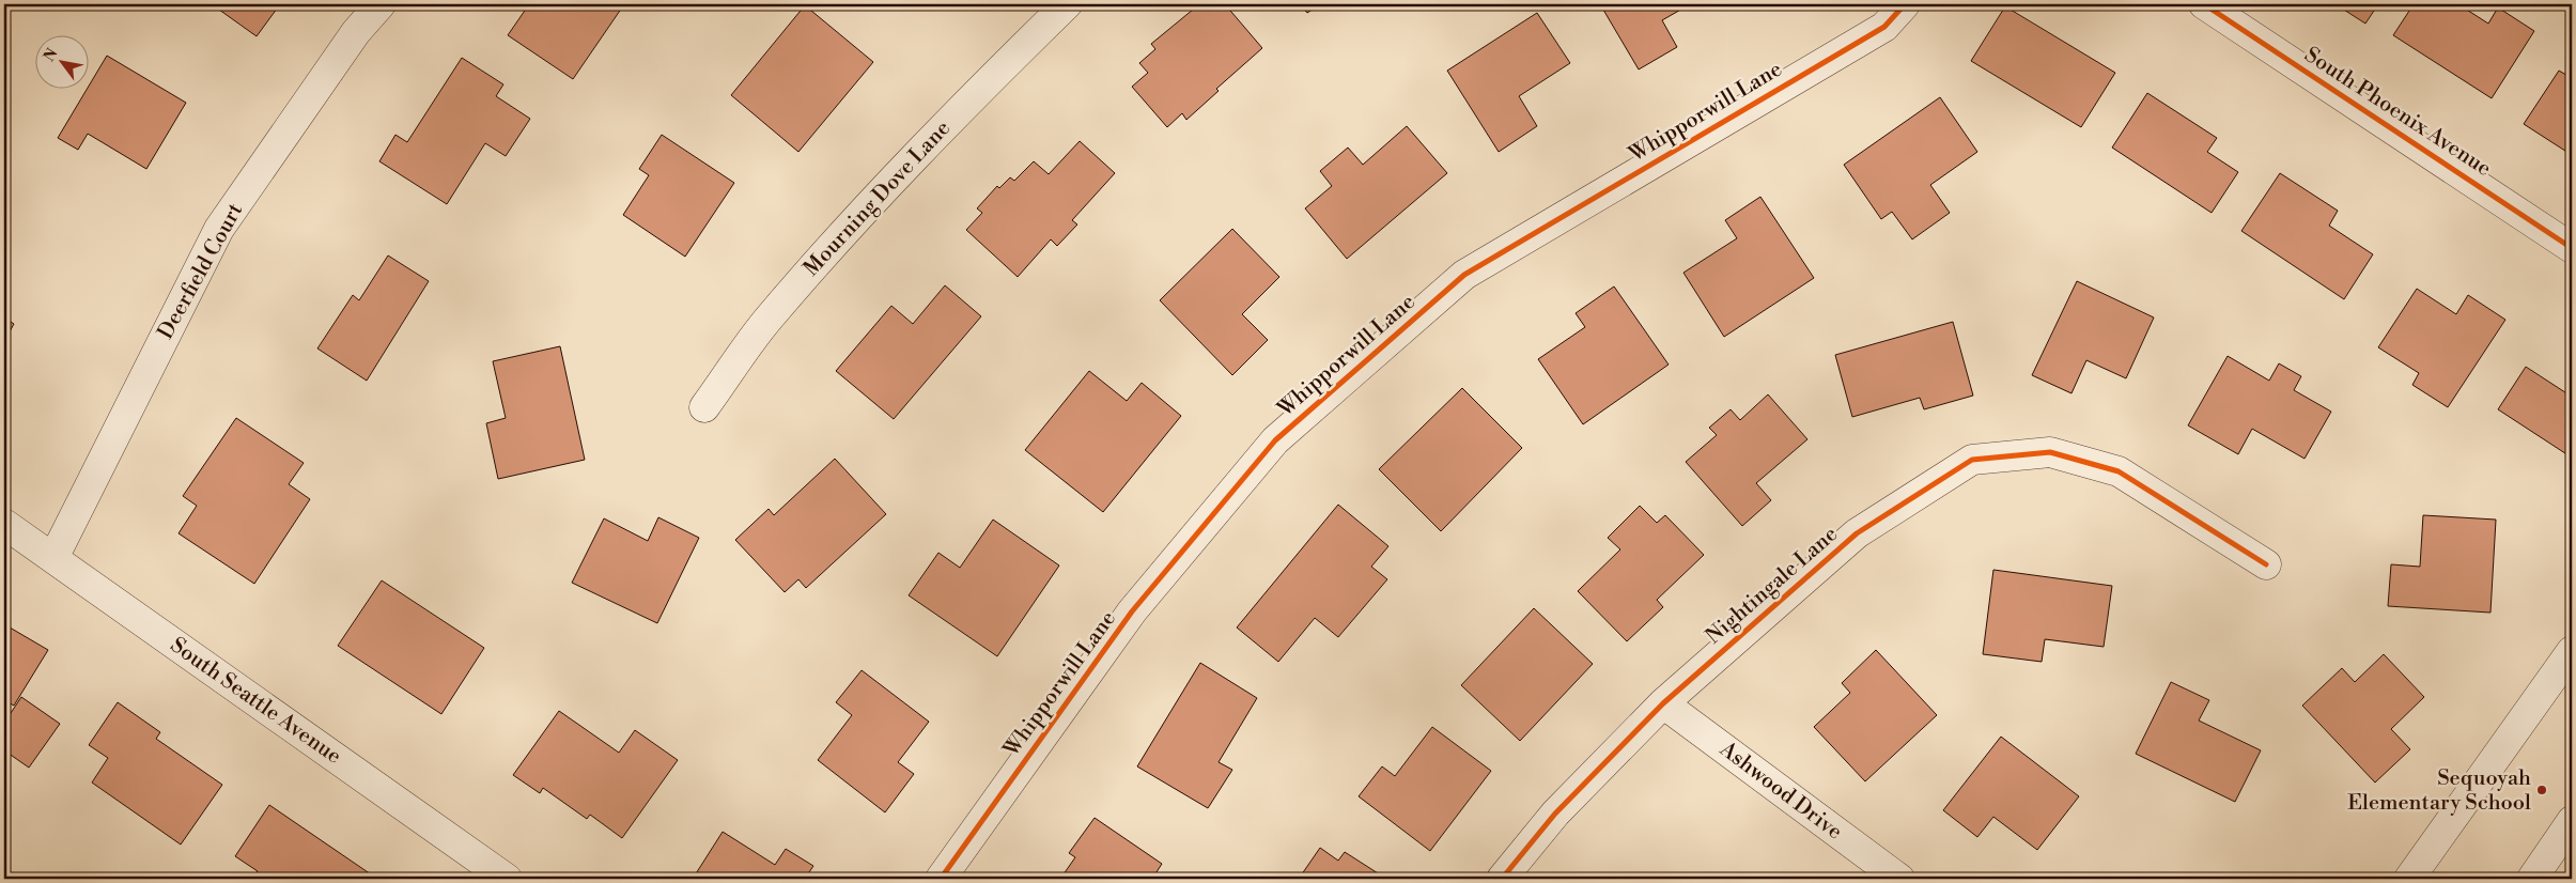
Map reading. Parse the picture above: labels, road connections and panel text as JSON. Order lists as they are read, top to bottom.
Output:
{
  "streets": {
    "street": [
      "Whipporwill Lane",
      "South Phoenix Avenue",
      "Mourning Dove Lane",
      "Deerfield Court",
      "Nightingale Lane",
      "South Seattle Avenue",
      "Ashwood Drive"
    ]
  },
  "crossings": [
    ["Deerfield Court", "South Seattle Avenue"],
    ["Nightingale Lane", "Ashwood Drive"]
  ],
  "places": ["Sequoyah Elementary School"],
  "north": "top left"
}
